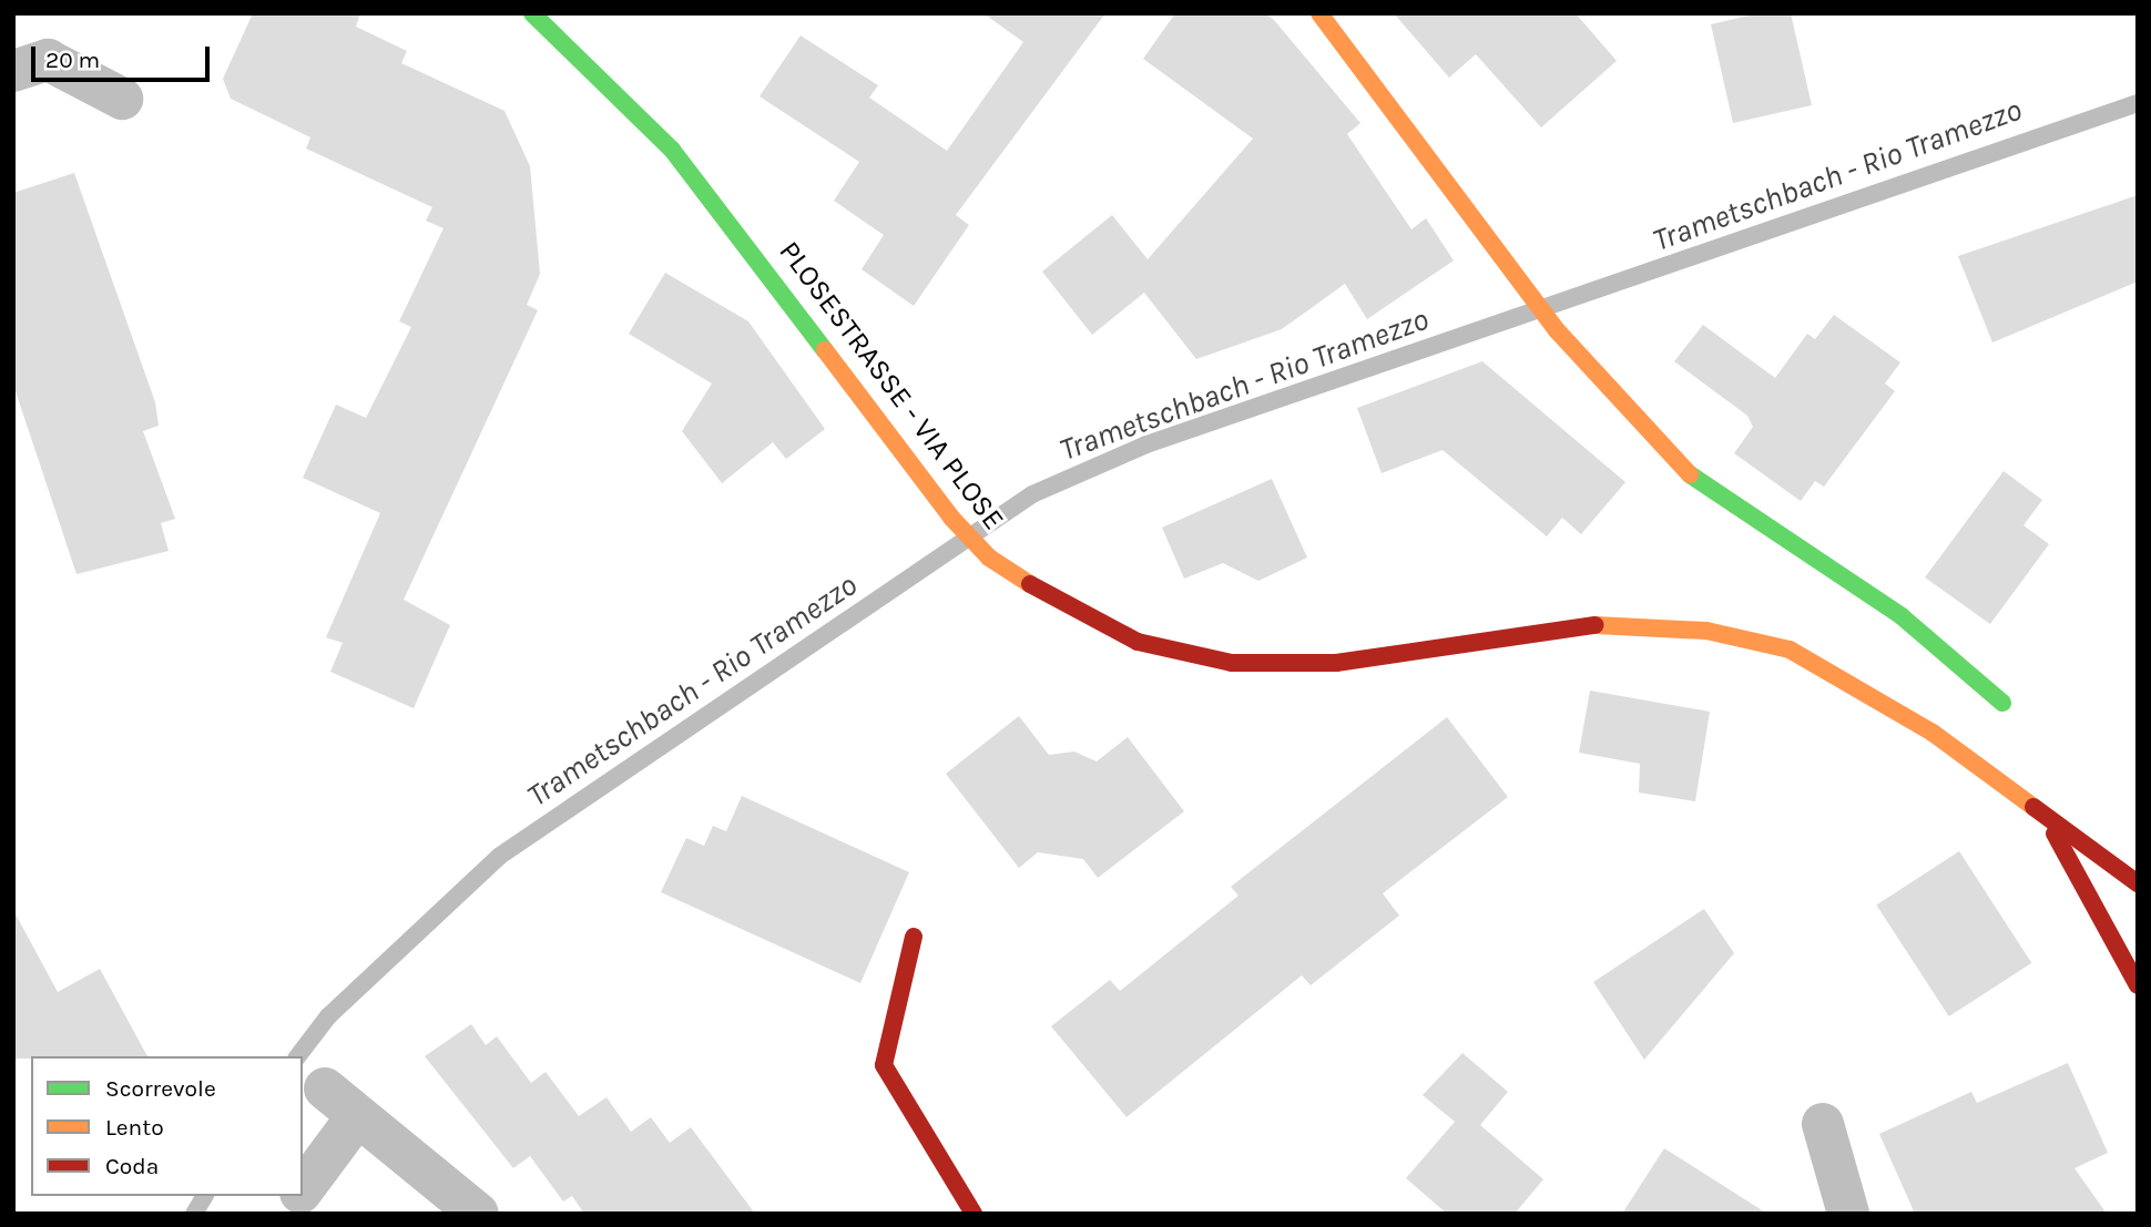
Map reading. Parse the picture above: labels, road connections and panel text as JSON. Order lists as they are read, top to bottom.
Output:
{
  "streets": {
    "street": ["PLOSESTRASSE - VIA PLOSE"]
  },
  "water": ["Trametschbach - Rio Tramezzo"],
  "legend": ["Scorrevole", "Lento", "Coda"],
  "scale_bar": "20 m"
}
